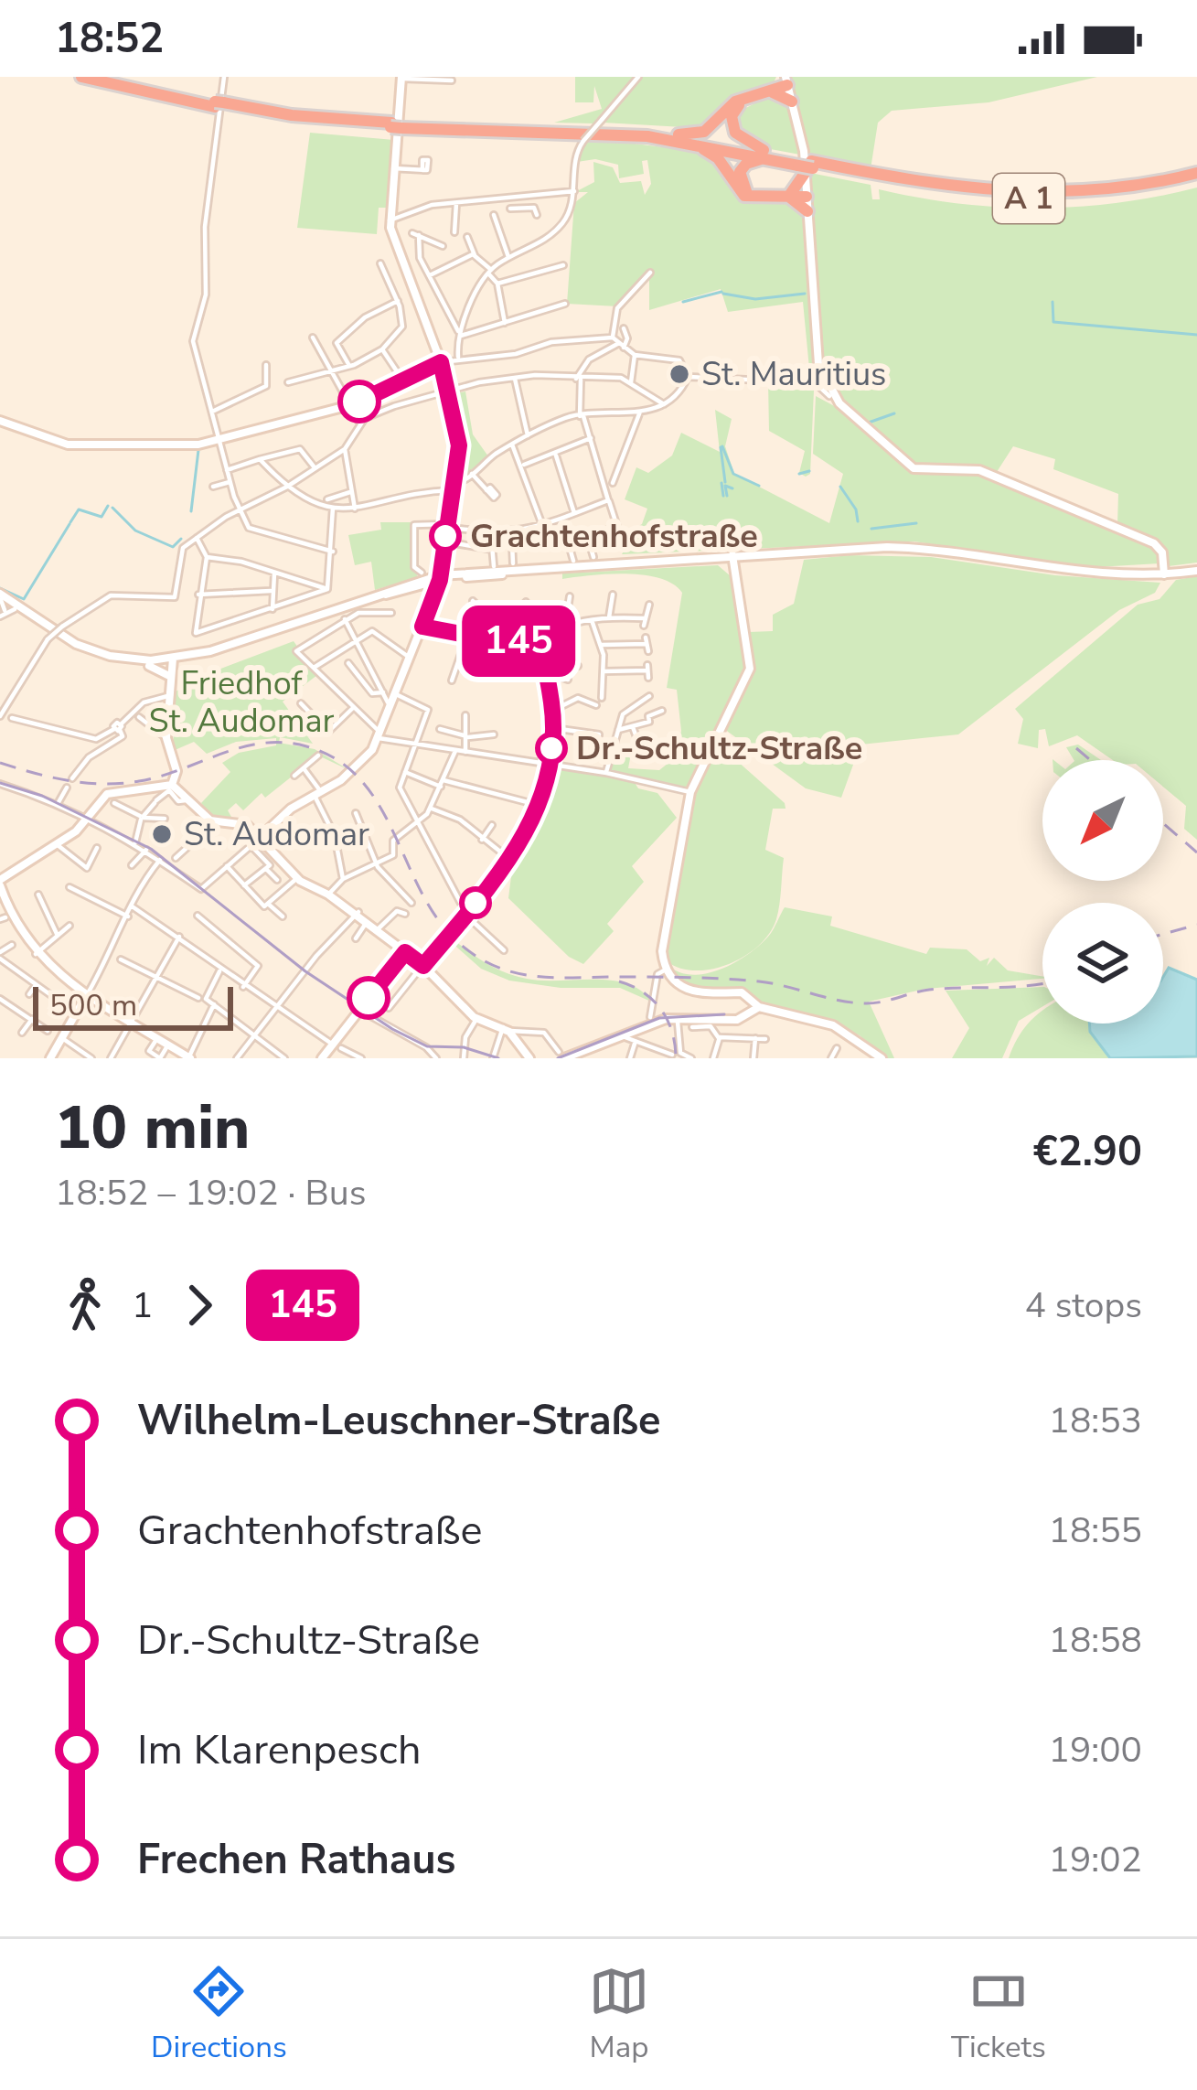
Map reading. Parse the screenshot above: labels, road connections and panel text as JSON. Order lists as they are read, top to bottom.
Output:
{
  "streets": {
    "highway": ["A 1"]
  },
  "parks": ["Friedhof St. Audomar"],
  "places": [
    "St. Mauritius",
    "Grachtenhofstraße",
    "Dr.-Schultz-Straße",
    "St. Audomar"
  ],
  "lines": ["bus line 145"],
  "scale_bar": "500 m",
  "north": "bottom left",
  "page": {
    "status": "18:52",
    "on_map": "145",
    "scale": "500 m",
    "heading": ["10 min", "18:52 – 19:02 · Bus", "€2.90"],
    "legs": ["1", "145", "4 stops"],
    "list": [
      {
        "name": "Wilhelm-Leuschner-Straße",
        "value": "18:53"
      },
      {
        "name": "Grachtenhofstraße",
        "value": "18:55"
      },
      {
        "name": "Dr.-Schultz-Straße",
        "value": "18:58"
      },
      {
        "name": "Im Klarenpesch",
        "value": "19:00"
      },
      {
        "name": "Frechen Rathaus",
        "value": "19:02"
      }
    ],
    "tabs": ["Directions", "Map", "Tickets"]
  }
}
